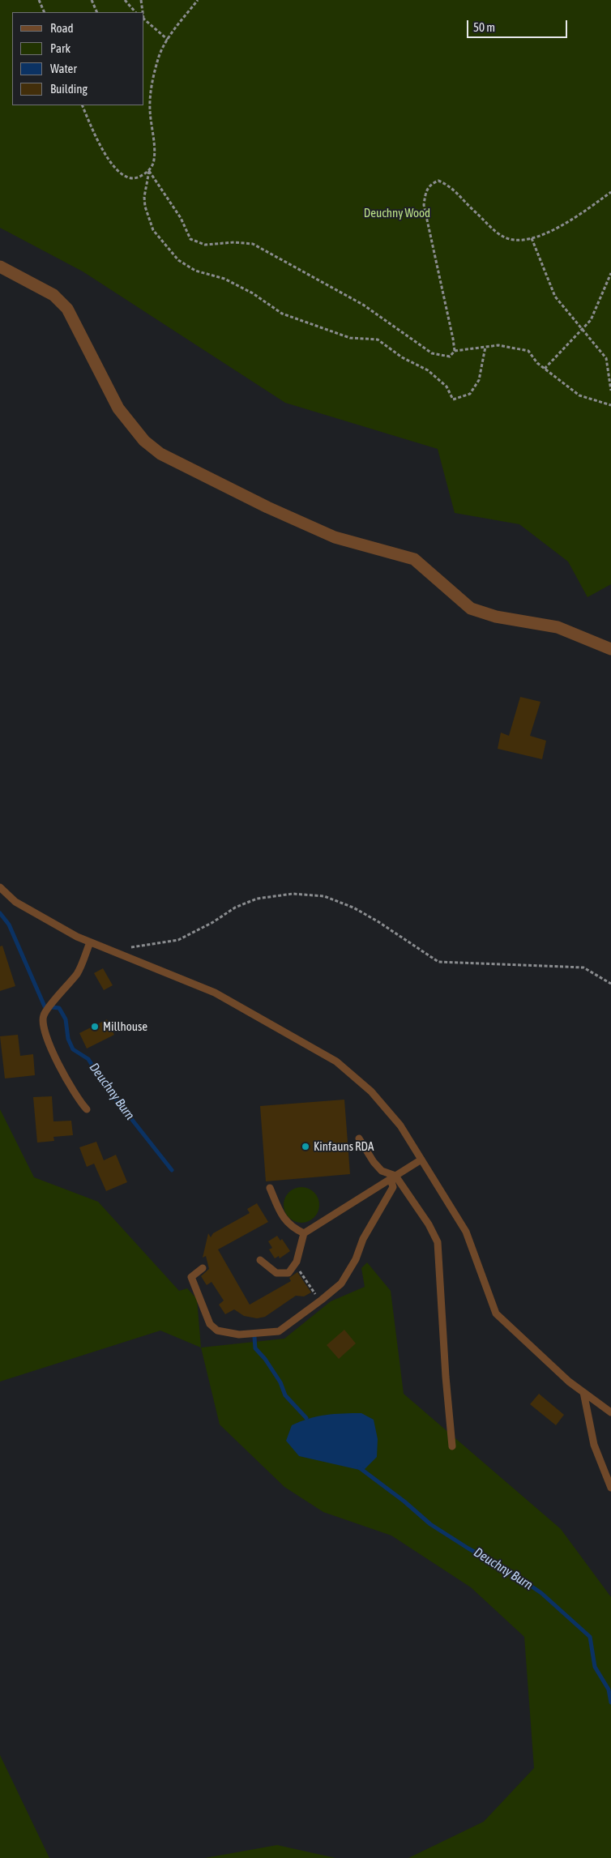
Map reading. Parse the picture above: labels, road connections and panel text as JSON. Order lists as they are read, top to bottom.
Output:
{
  "water": ["Deuchny Burn"],
  "parks": ["Deuchny Wood"],
  "places": ["Millhouse", "Kinfauns RDA"],
  "legend": [
    "Road",
    "Park",
    "Water",
    "Building"
  ],
  "scale_bar": "50 m"
}
